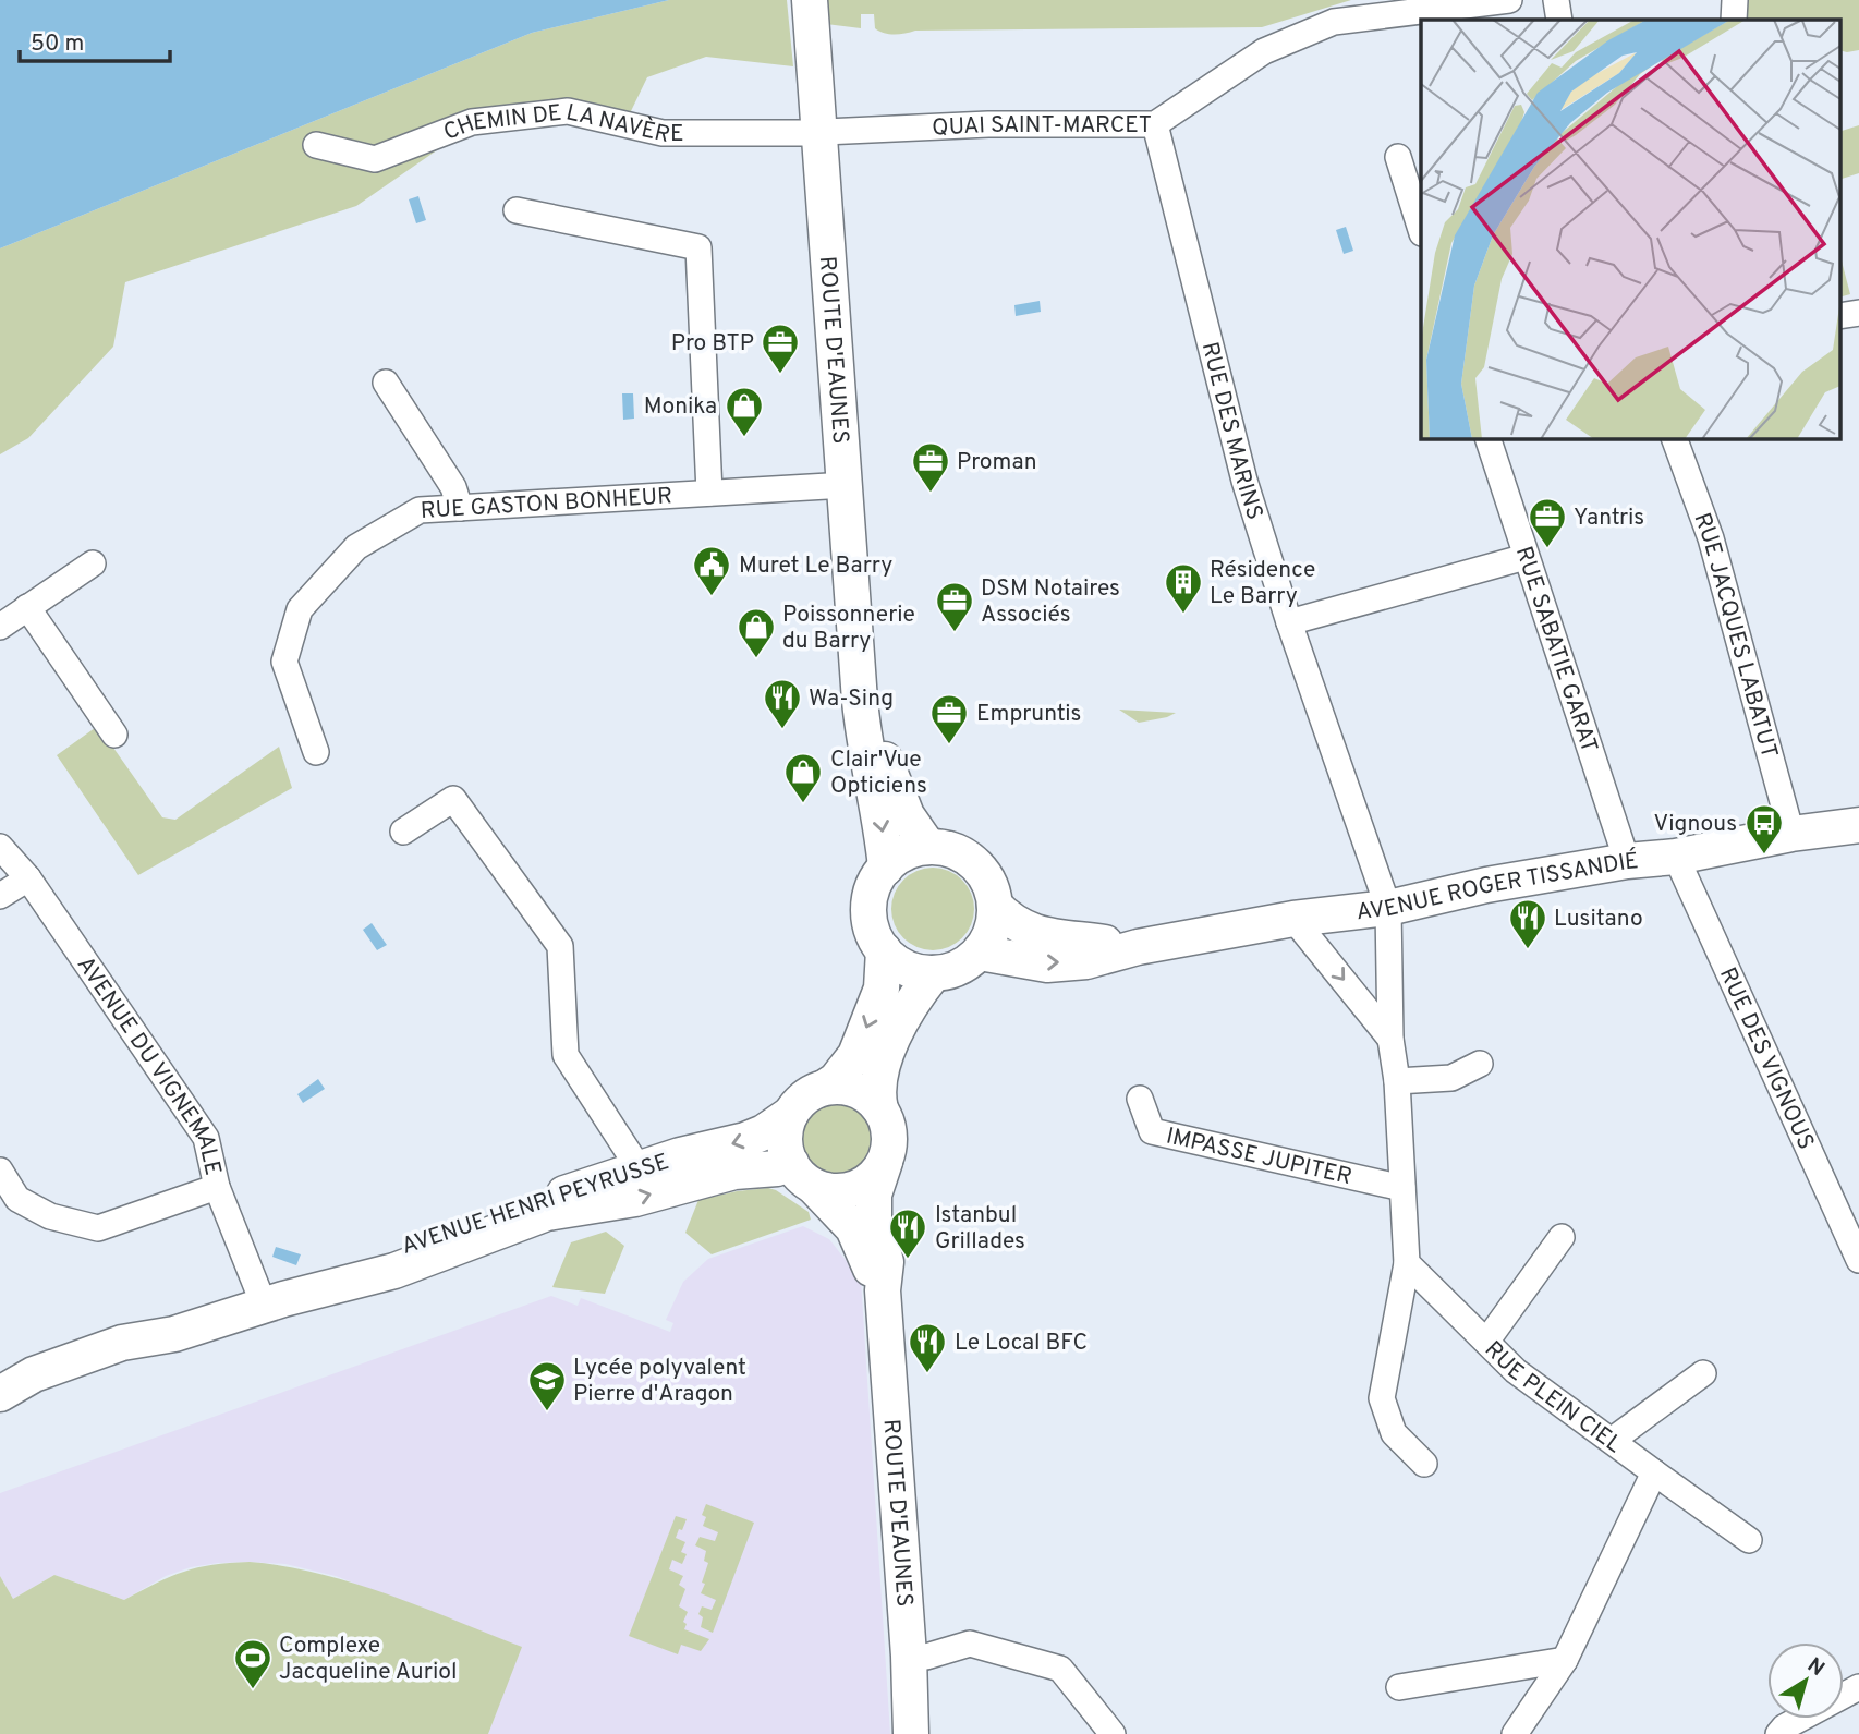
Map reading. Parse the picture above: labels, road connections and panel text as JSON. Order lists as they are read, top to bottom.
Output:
{
  "streets": {
    "main road": ["ROUTE D'EAUNES", "AVENUE ROGER TISSANDIÉ", "AVENUE HENRI PEYRUSSE"],
    "street": [
      "QUAI SAINT-MARCET",
      "CHEMIN DE LA NAVÈRE",
      "RUE DES MARINS",
      "RUE GASTON BONHEUR",
      "RUE JACQUES LABATUT",
      "RUE SABATIE GARAT",
      "RUE DES VIGNOUS",
      "AVENUE DU VIGNEMALE",
      "IMPASSE JUPITER",
      "RUE PLEIN CIEL"
    ]
  },
  "crossings": [
    ["QUAI SAINT-MARCET", "CHEMIN DE LA NAVÈRE"],
    ["QUAI SAINT-MARCET", "ROUTE D'EAUNES"],
    ["QUAI SAINT-MARCET", "RUE DES MARINS"],
    ["CHEMIN DE LA NAVÈRE", "ROUTE D'EAUNES"],
    ["ROUTE D'EAUNES", "RUE GASTON BONHEUR"],
    ["ROUTE D'EAUNES", "AVENUE ROGER TISSANDIÉ"],
    ["ROUTE D'EAUNES", "AVENUE HENRI PEYRUSSE"],
    ["RUE DES MARINS", "AVENUE ROGER TISSANDIÉ"],
    ["RUE JACQUES LABATUT", "AVENUE ROGER TISSANDIÉ"],
    ["RUE SABATIE GARAT", "AVENUE ROGER TISSANDIÉ"],
    ["AVENUE ROGER TISSANDIÉ", "RUE DES VIGNOUS"],
    ["AVENUE DU VIGNEMALE", "AVENUE HENRI PEYRUSSE"]
  ],
  "places": {
    "office": [
      "Pro BTP",
      "Proman",
      "Yantris",
      "DSM Notaires Associés",
      "Empruntis"
    ],
    "shop": ["Monika", "Poissonnerie du Barry", "Clair'Vue Opticiens"],
    "public building": ["Muret Le Barry"],
    "building": ["Résidence Le Barry"],
    "restaurant": [
      "Wa-Sing",
      "Lusitano",
      "Istanbul Grillades",
      "Le Local BFC"
    ],
    "bus stop": ["Vignous"],
    "school or university": ["Lycée polyvalent Pierre d'Aragon"],
    "sports": ["Complexe Jacqueline Auriol"]
  },
  "scale_bar": "50 m",
  "north": "top right"
}
